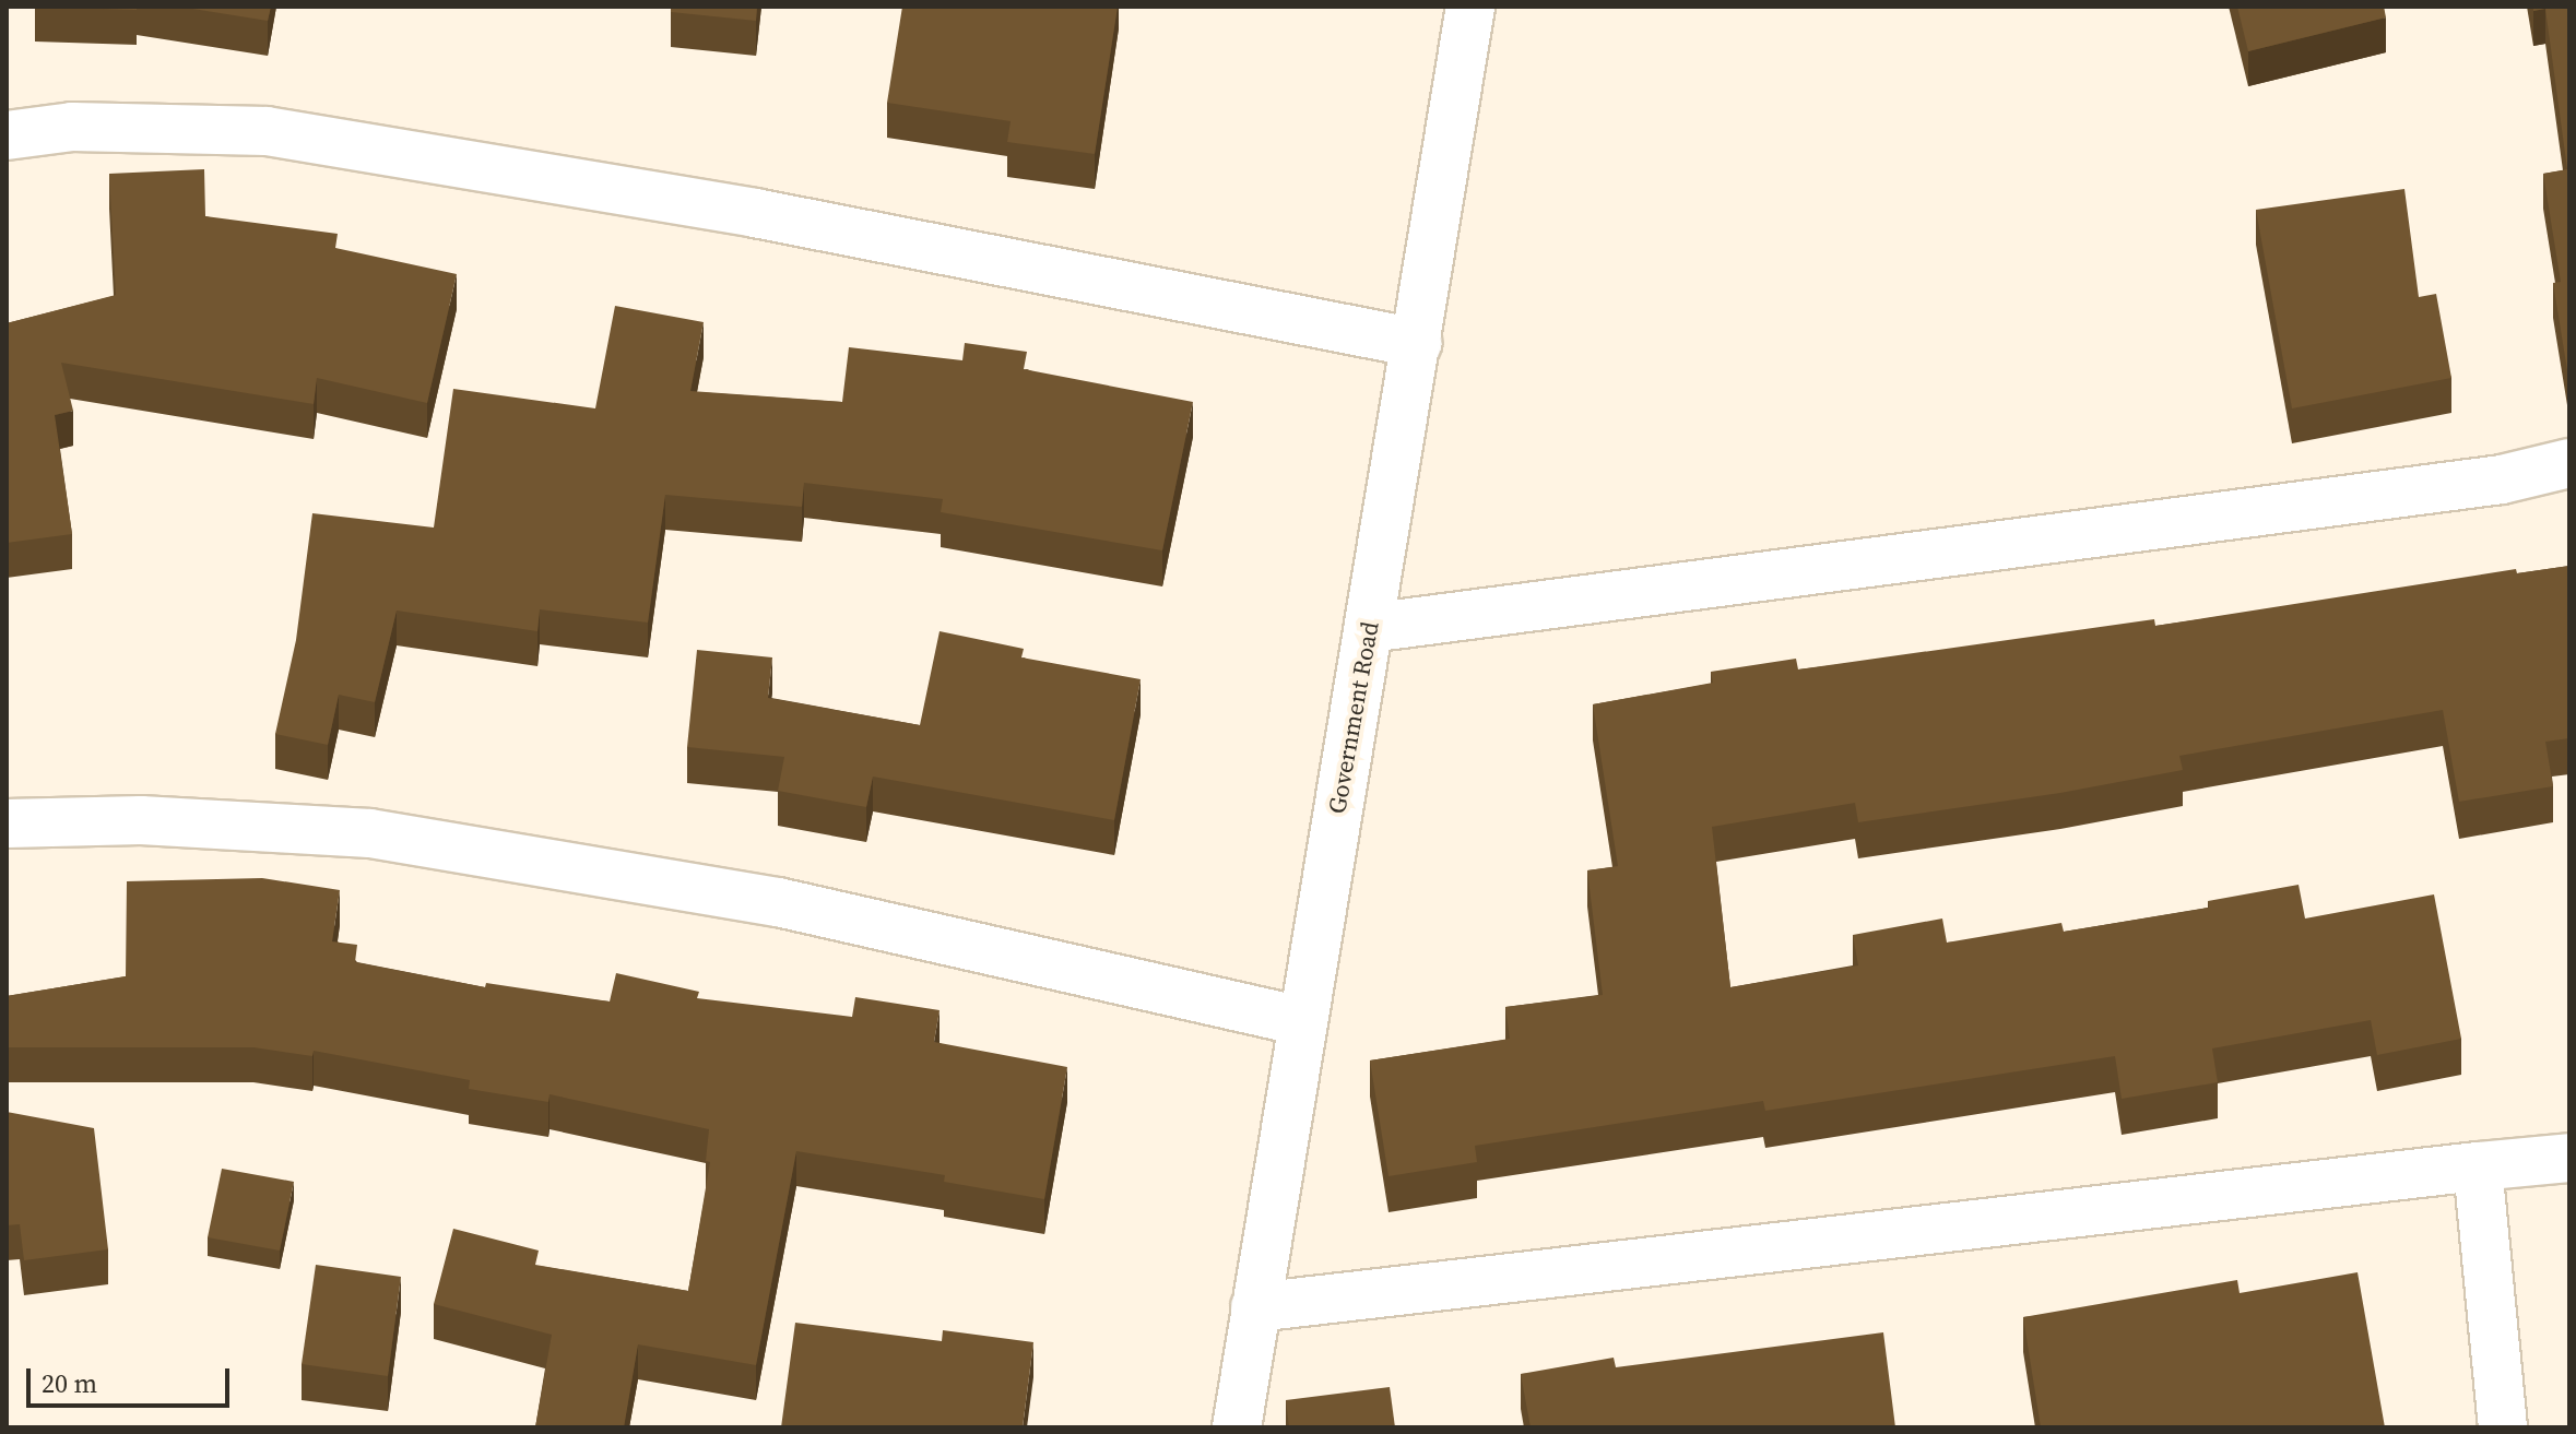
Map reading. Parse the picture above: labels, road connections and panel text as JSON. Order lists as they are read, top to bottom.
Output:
{
  "streets": {
    "street": ["Government Road"]
  },
  "scale_bar": "20 m"
}
